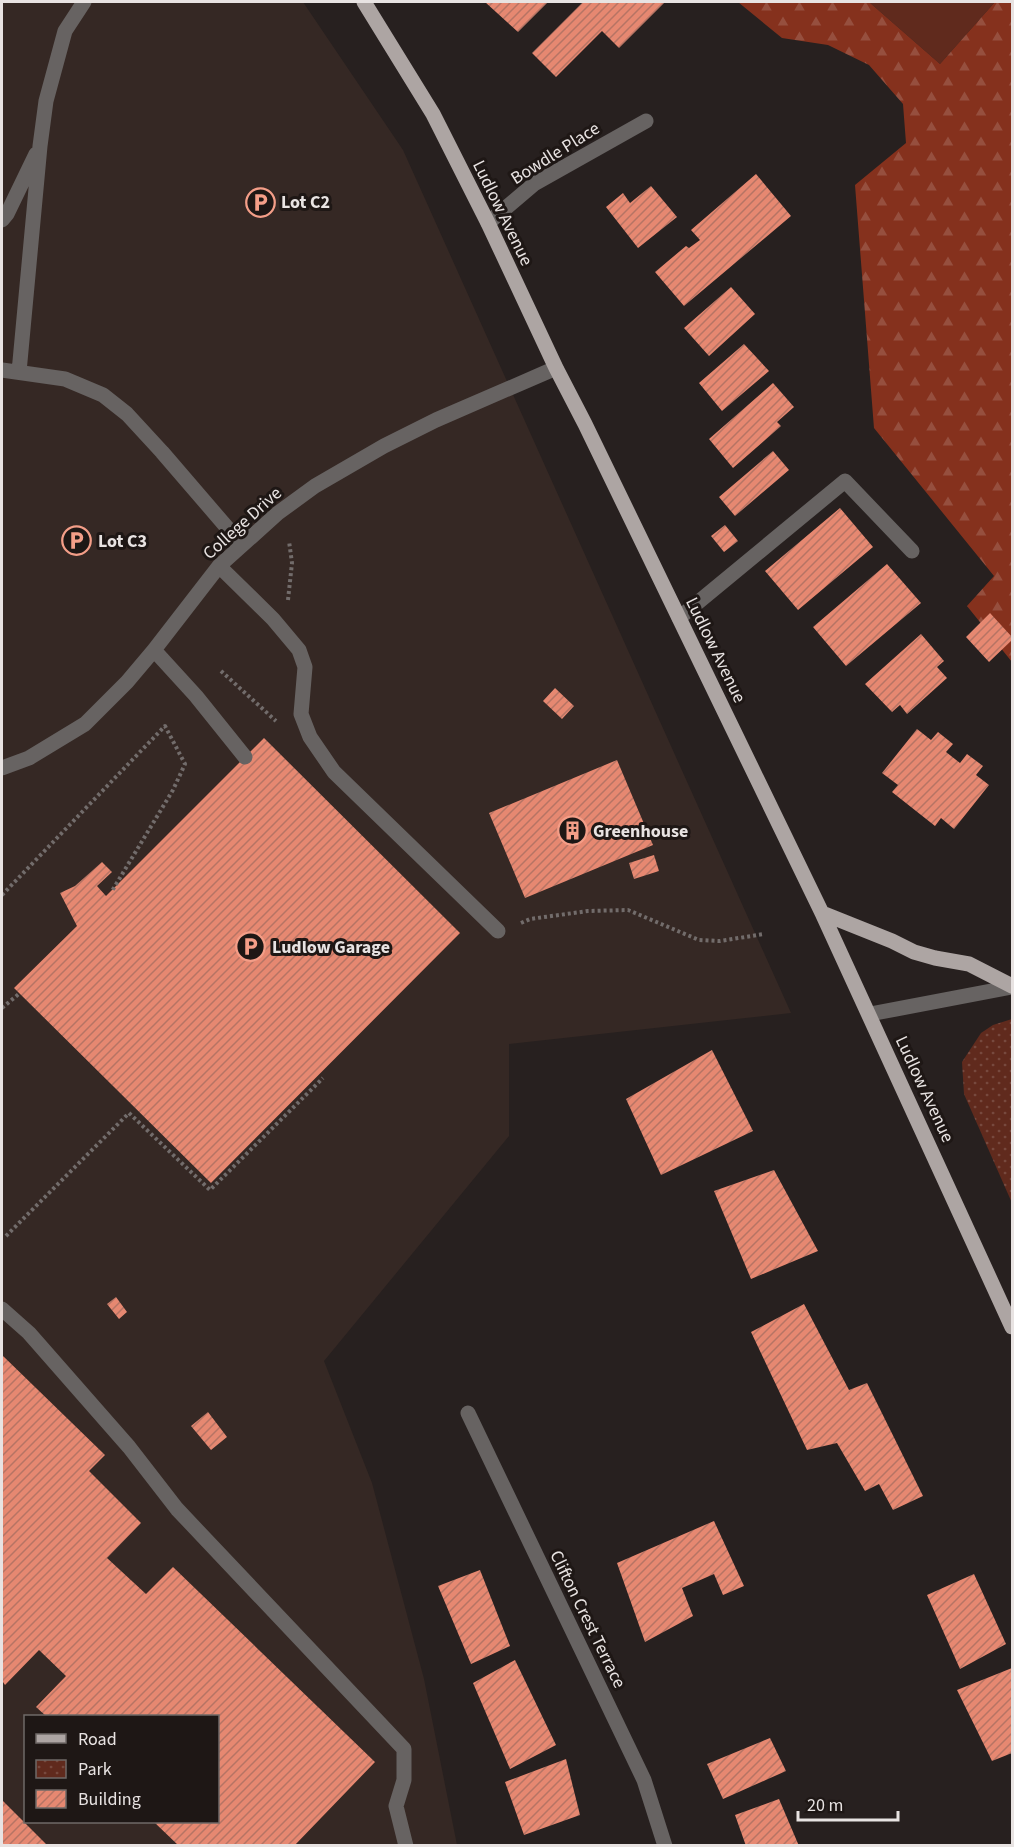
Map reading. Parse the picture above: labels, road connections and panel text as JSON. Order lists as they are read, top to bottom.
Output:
{
  "streets": {
    "main road": ["Ludlow Avenue"],
    "street": ["Bowdle Place", "College Drive", "Clifton Crest Terrace"]
  },
  "crossings": [
    ["Bowdle Place", "Ludlow Avenue"],
    ["Ludlow Avenue", "College Drive"]
  ],
  "places": {
    "parking": ["Lot C2", "Lot C3", "Ludlow Garage"],
    "building": ["Greenhouse"]
  },
  "legend": ["Road", "Park", "Building"],
  "scale_bar": "20 m"
}
